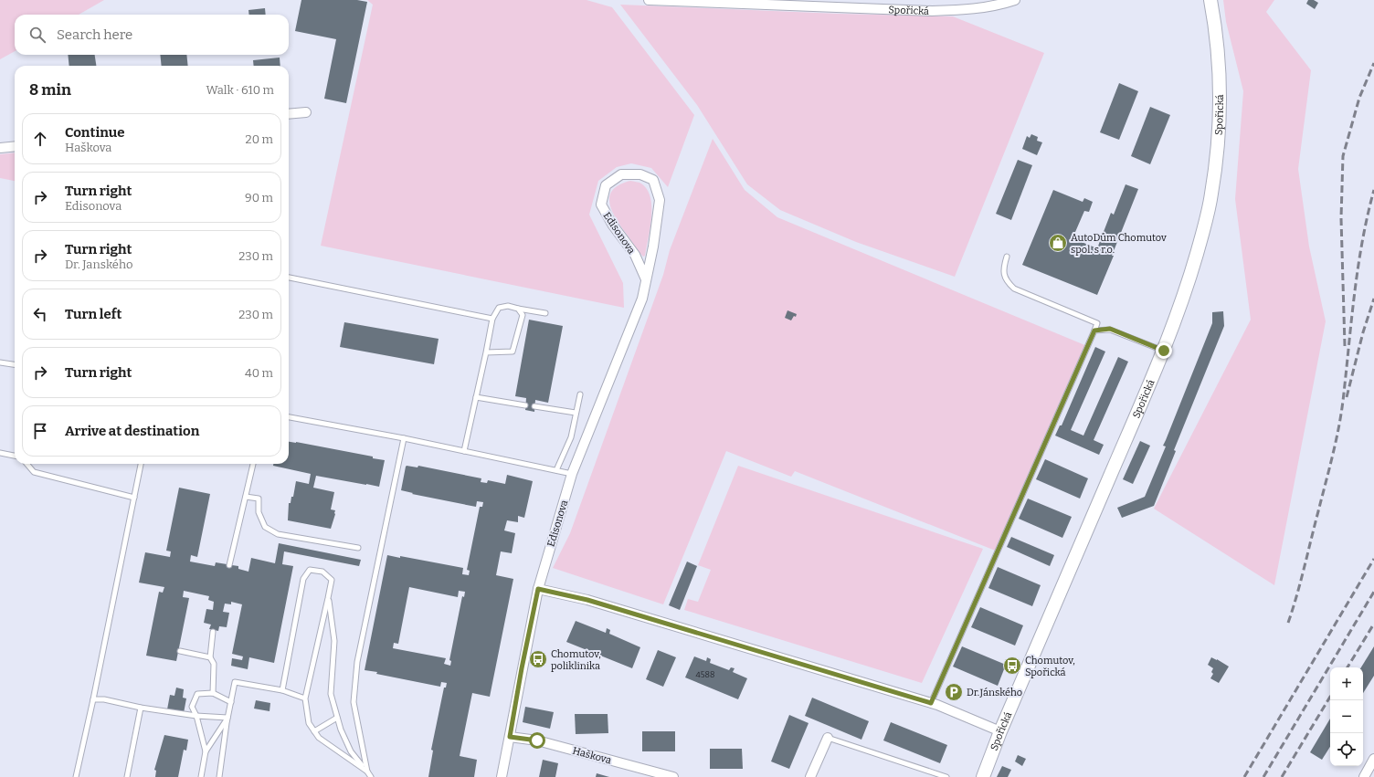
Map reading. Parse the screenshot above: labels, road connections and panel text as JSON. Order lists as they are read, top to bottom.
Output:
{
  "streets": {
    "street": ["Spořická", "Edisonova", "Haškova"]
  },
  "crossings": [
    ["Edisonova", "Haškova"]
  ],
  "places": {
    "shop": ["AutoDům Chomutov spol. s r.o."],
    "bus stop": ["Chomutov, poliklinika", "Chomutov, Spořická"],
    "parking": ["Dr.Jánského"]
  },
  "house_numbers": ["4588"],
  "page": {
    "search": "Search here",
    "heading": ["8 min", "Walk · 610 m"],
    "list": [
      ["Continue", "Haškova", "20 m"],
      ["Turn right", "Edisonova", "90 m"],
      ["Turn right", "Dr. Janského", "230 m"],
      ["Turn left", "230 m"],
      ["Turn right", "40 m"],
      "Arrive at destination"
    ],
    "map_buttons": ["+", "−"]
  }
}
